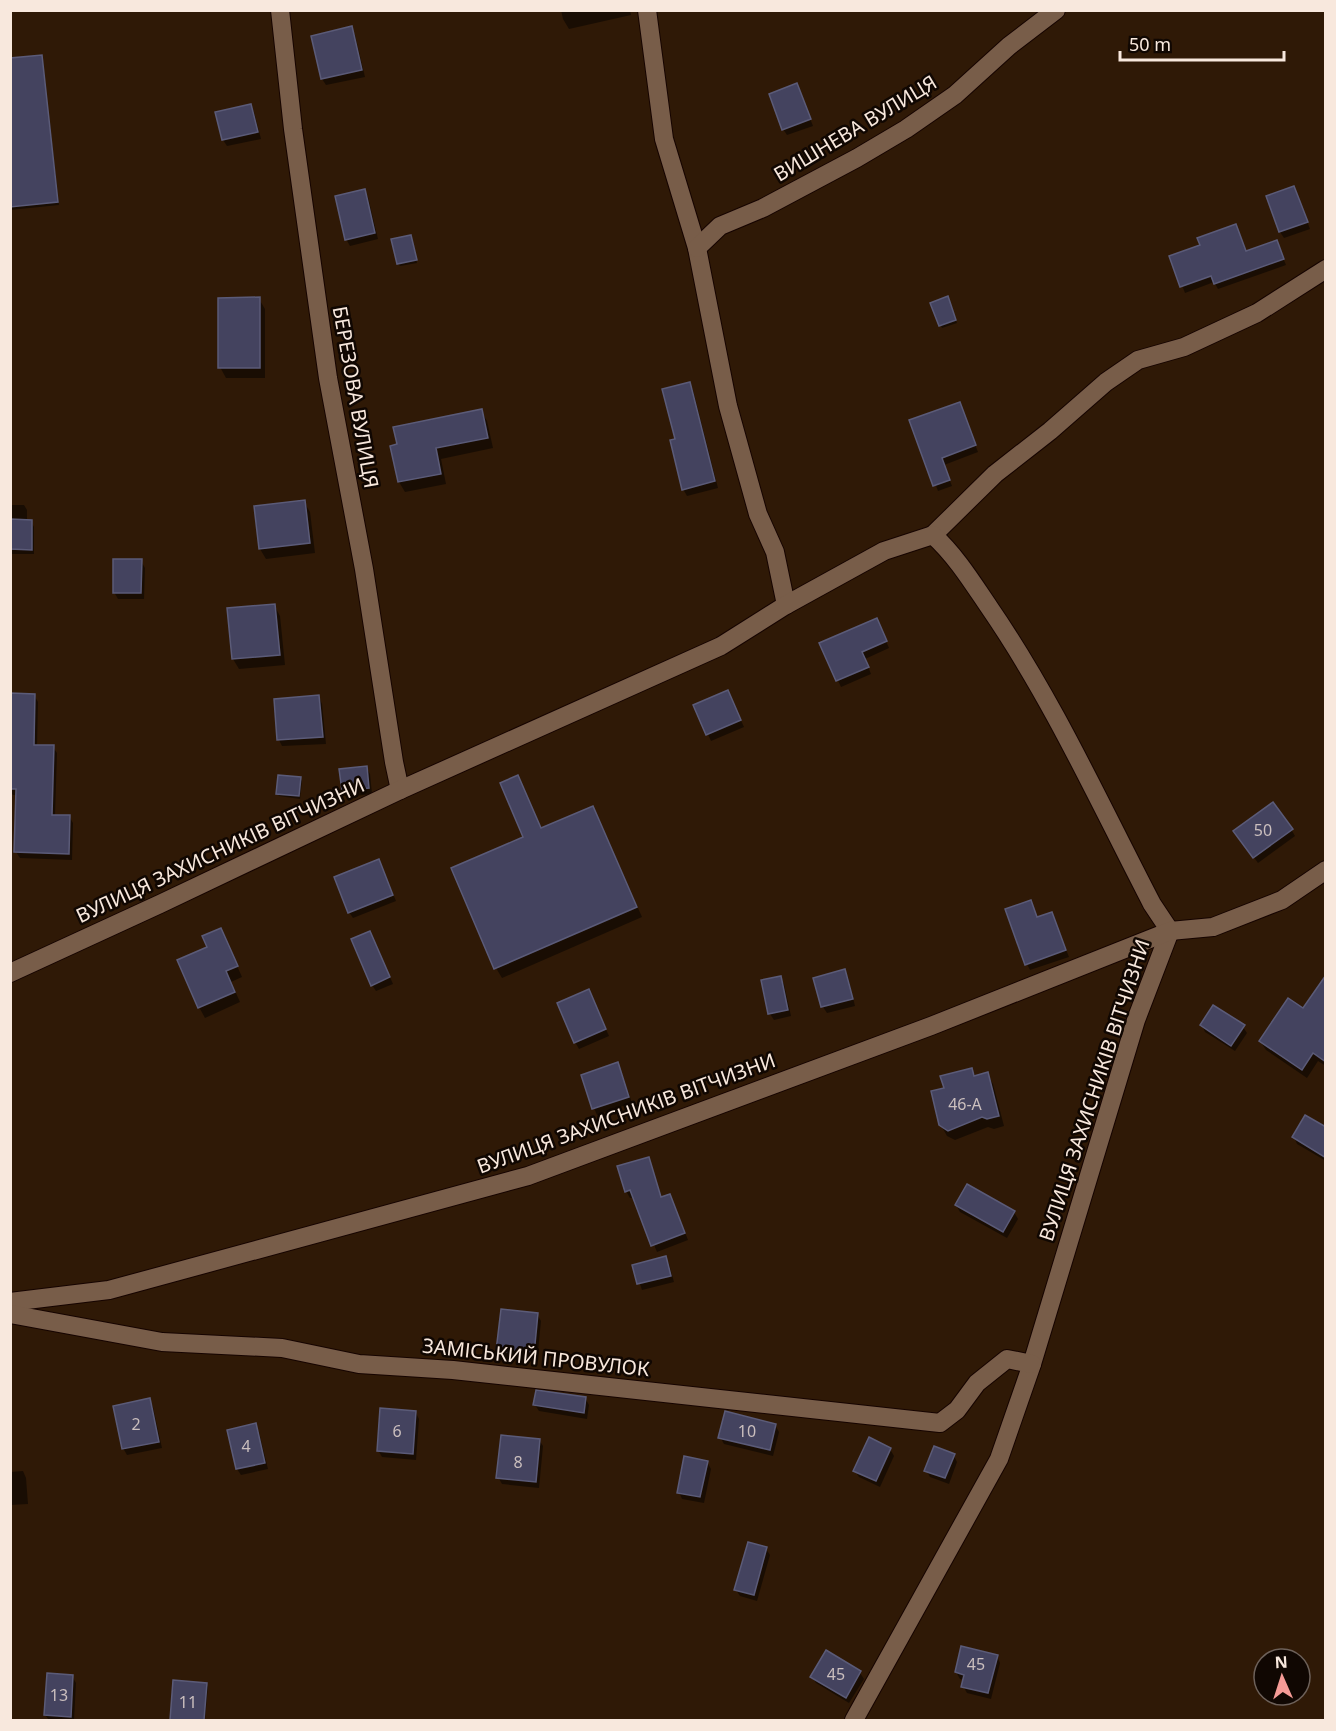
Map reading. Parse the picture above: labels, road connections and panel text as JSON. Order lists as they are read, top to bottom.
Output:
{
  "streets": {
    "street": [
      "ВИШНЕВА ВУЛИЦЯ",
      "БЕРЕЗОВА ВУЛИЦЯ",
      "ВУЛИЦЯ ЗАХИСНИКІВ ВІТЧИЗНИ",
      "ЗАМІСЬКИЙ ПРОВУЛОК"
    ]
  },
  "crossings": [
    ["БЕРЕЗОВА ВУЛИЦЯ", "ВУЛИЦЯ ЗАХИСНИКІВ ВІТЧИЗНИ"],
    ["ВУЛИЦЯ ЗАХИСНИКІВ ВІТЧИЗНИ", "ЗАМІСЬКИЙ ПРОВУЛОК"]
  ],
  "house_numbers": [
    "50",
    "46-А",
    "2",
    "6",
    "10",
    "4",
    "8",
    "45",
    "45",
    "13",
    "11"
  ],
  "scale_bar": "50 m",
  "north": "top"
}
